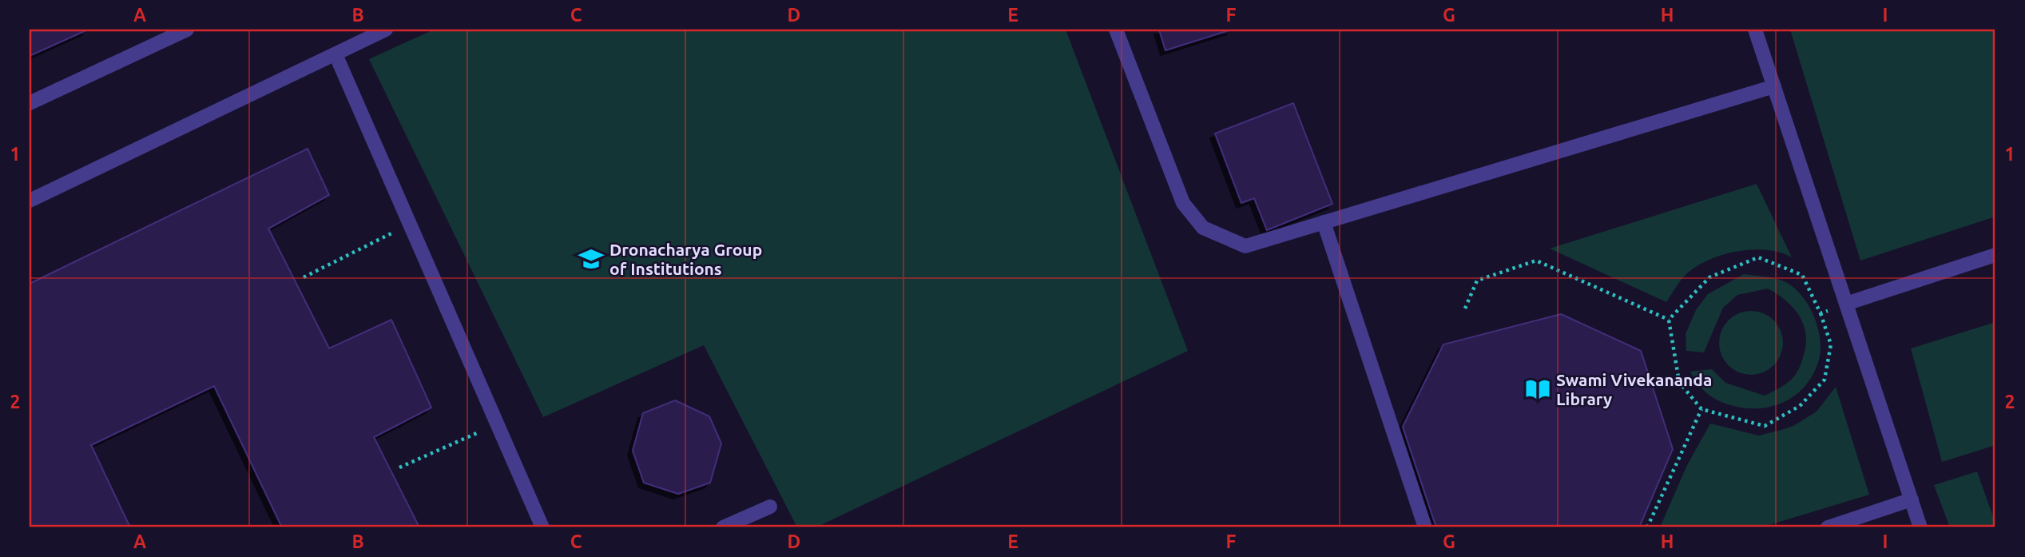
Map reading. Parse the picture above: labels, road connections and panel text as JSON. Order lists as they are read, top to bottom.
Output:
{
  "places": {
    "school or university": ["Dronacharya Group of Institutions"],
    "library": ["Swami Vivekananda Library"]
  },
  "grid": {
    "columns": [
      "A",
      "B",
      "C",
      "D",
      "E",
      "F",
      "G",
      "H",
      "I"
    ],
    "rows": ["1", "2"]
  }
}
